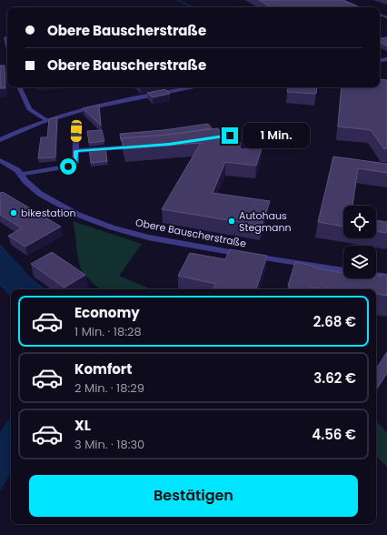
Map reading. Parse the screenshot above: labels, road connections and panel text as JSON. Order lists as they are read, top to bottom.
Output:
{
  "streets": {
    "street": ["Obere Bauscherstraße"]
  },
  "places": ["bikestation", "Autohaus Stegmann"],
  "page": {
    "banner": ["Obere Bauscherstraße", "Obere Bauscherstraße"],
    "bubble": "1 Min.",
    "list": [
      {
        "name": "Economy",
        "note": "1 Min. · 18:28",
        "value": "2.68 €"
      },
      {
        "name": "Komfort",
        "note": "2 Min. · 18:29",
        "value": "3.62 €"
      },
      {
        "name": "XL",
        "note": "3 Min. · 18:30",
        "value": "4.56 €"
      }
    ],
    "buttons": "Bestätigen"
  }
}
